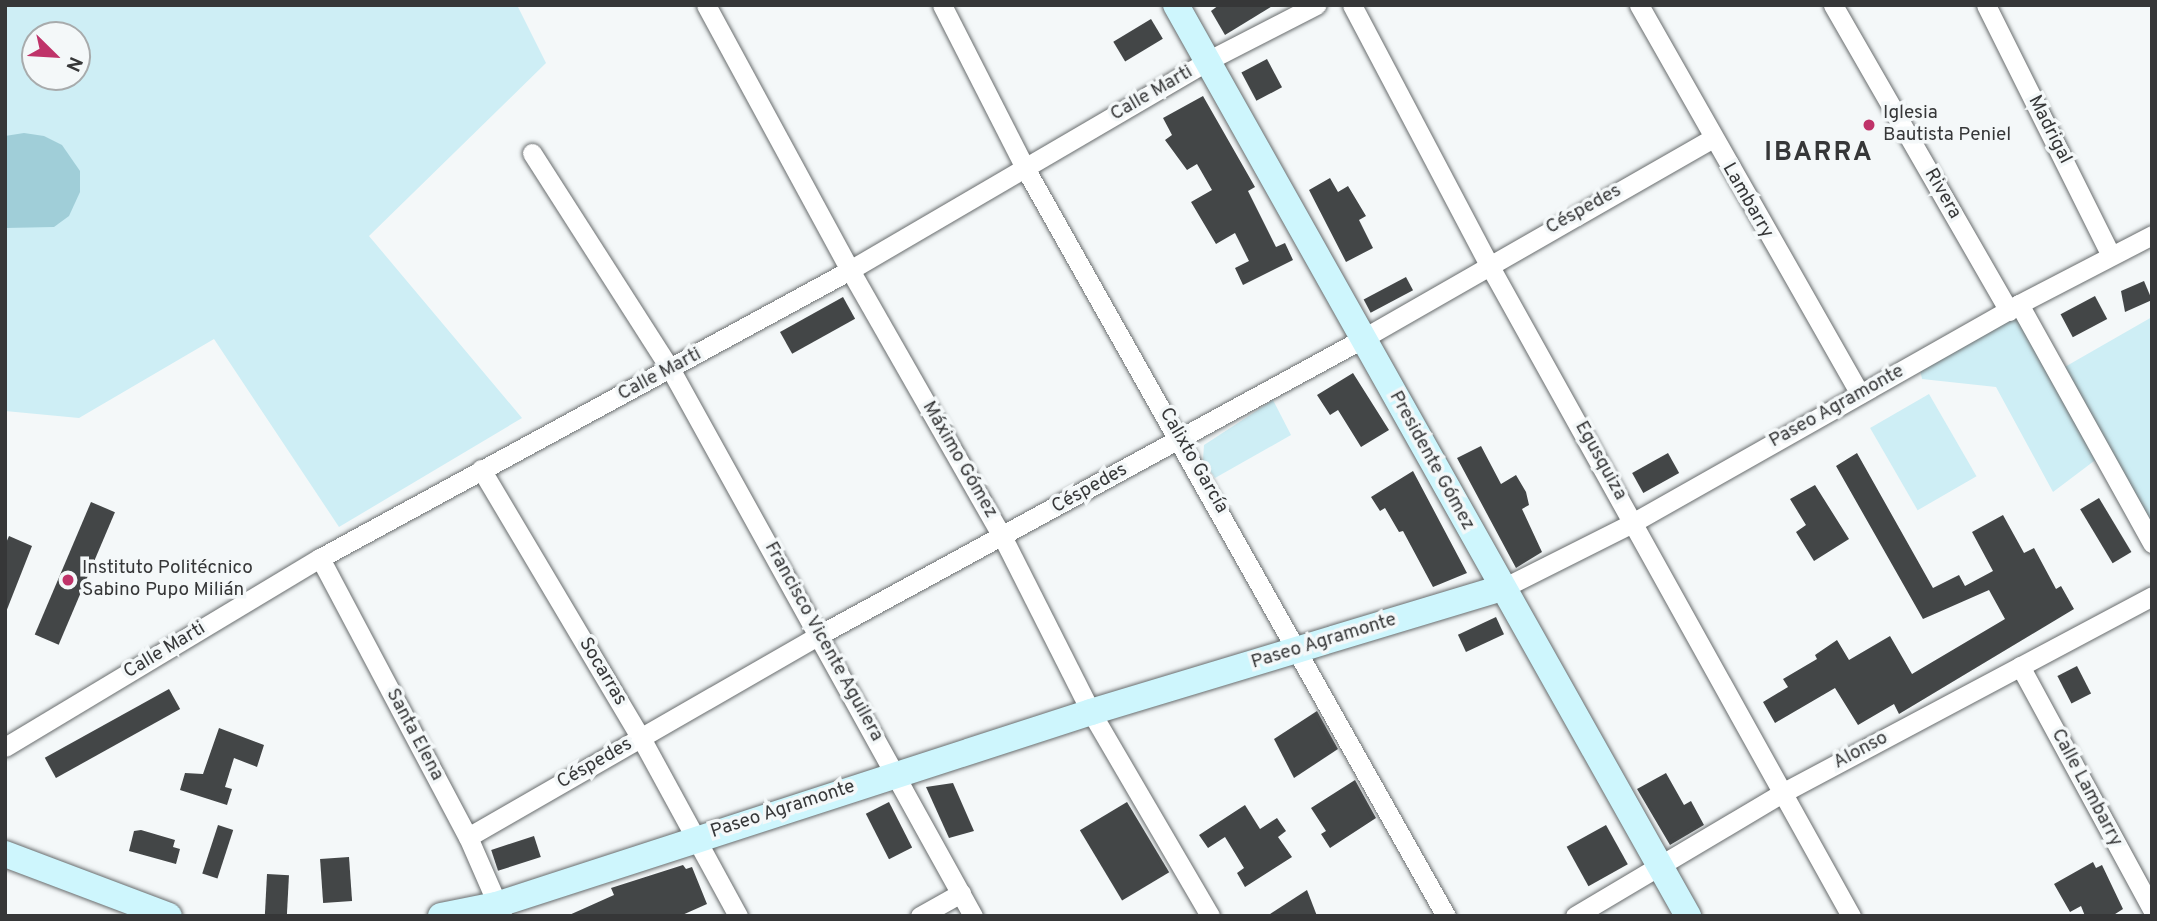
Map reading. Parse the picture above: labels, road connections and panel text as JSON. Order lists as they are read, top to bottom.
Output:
{
  "streets": {
    "street": [
      "Calle Marti",
      "Madrigal",
      "Rivera",
      "Lambarry",
      "Céspedes",
      "Paseo Agramonte",
      "Máximo Gómez",
      "Calixto García",
      "Presidente Gómez",
      "Egusquiza",
      "Francisco Vicente Aguilera",
      "Socarras",
      "Santa Elena",
      "Alonso",
      "Calle Lambarry"
    ]
  },
  "crossings": [
    ["Calle Marti", "Máximo Gómez"],
    ["Calle Marti", "Calixto García"],
    ["Calle Marti", "Presidente Gómez"],
    ["Calle Marti", "Francisco Vicente Aguilera"],
    ["Calle Marti", "Socarras"],
    ["Calle Marti", "Santa Elena"],
    ["Madrigal", "Paseo Agramonte"],
    ["Rivera", "Paseo Agramonte"],
    ["Lambarry", "Céspedes"],
    ["Lambarry", "Paseo Agramonte"],
    ["Céspedes", "Máximo Gómez"],
    ["Céspedes", "Calixto García"],
    ["Céspedes", "Presidente Gómez"],
    ["Céspedes", "Egusquiza"],
    ["Céspedes", "Francisco Vicente Aguilera"],
    ["Céspedes", "Socarras"],
    ["Céspedes", "Santa Elena"],
    ["Paseo Agramonte", "Máximo Gómez"],
    ["Paseo Agramonte", "Calixto García"],
    ["Paseo Agramonte", "Presidente Gómez"],
    ["Paseo Agramonte", "Egusquiza"],
    ["Paseo Agramonte", "Francisco Vicente Aguilera"],
    ["Paseo Agramonte", "Socarras"],
    ["Paseo Agramonte", "Santa Elena"],
    ["Presidente Gómez", "Alonso"],
    ["Egusquiza", "Alonso"],
    ["Alonso", "Calle Lambarry"]
  ],
  "districts": ["IBARRA"],
  "places": ["Iglesia Bautista Peniel", "Instituto Politécnico Sabino Pupo Milián"],
  "north": "bottom right"
}
